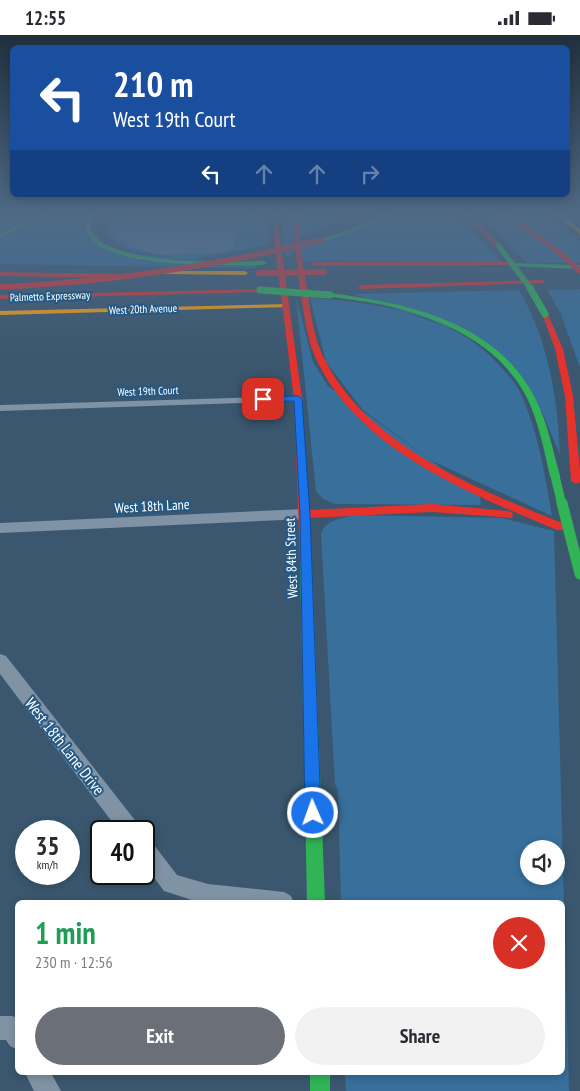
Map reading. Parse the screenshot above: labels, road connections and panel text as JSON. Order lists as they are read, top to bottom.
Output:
{
  "streets": {
    "main road": ["Palmetto Expressway", "West 20th Avenue", "West 84th Street"],
    "street": ["West 19th Court", "West 18th Lane", "West 18th Lane Drive"]
  },
  "crossings": [
    ["West 20th Avenue", "West 84th Street"],
    ["West 19th Court", "West 84th Street"],
    ["West 18th Lane", "West 84th Street"]
  ],
  "page": {
    "status": "12:55",
    "turn": ["210 m", "West 19th Court"],
    "speed": "35 km/h",
    "limit": "40",
    "heading": ["1 min", "230 m · 12:56"],
    "buttons": ["Exit", "Share"]
  }
}
